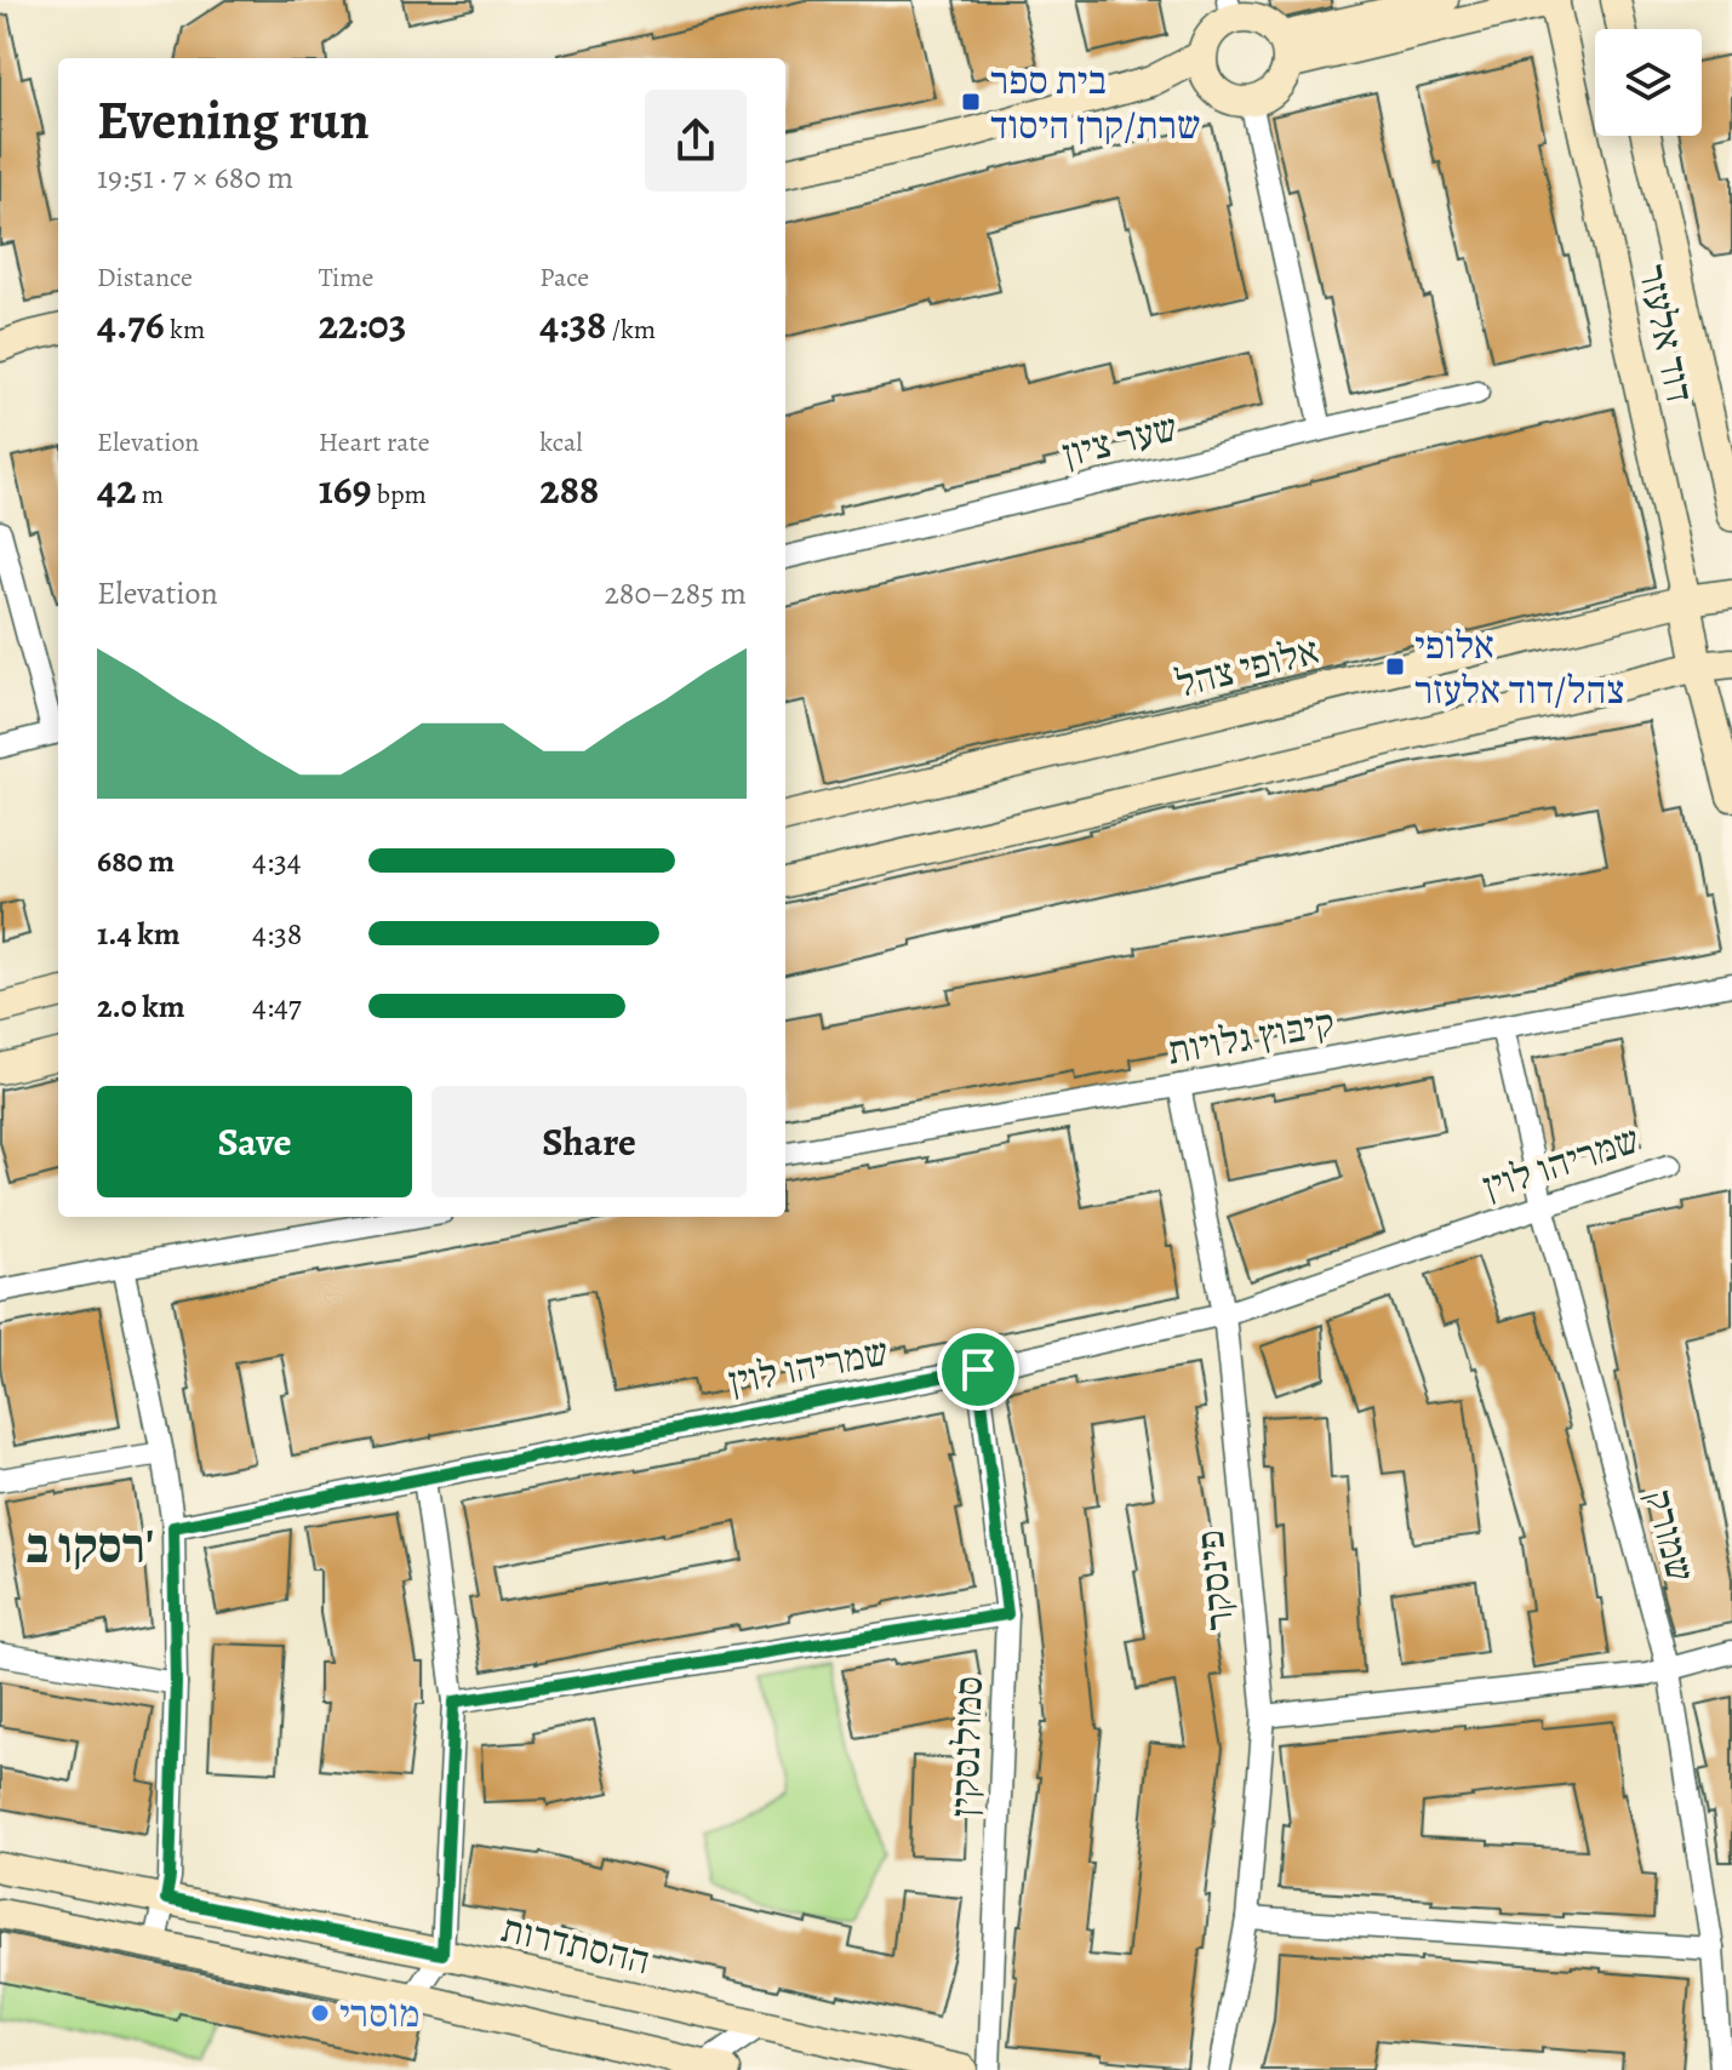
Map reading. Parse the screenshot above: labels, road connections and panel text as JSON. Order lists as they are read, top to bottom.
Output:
{
  "streets": {
    "street": [
      "דוד אלעזר",
      "שער ציון",
      "אלופי צהל",
      "קיבוץ גלויות",
      "שמריהו לוין",
      "שמורק",
      "פינסקר",
      "סמולנסקין",
      "ההסתדרות"
    ]
  },
  "crossings": [
    ["דוד אלעזר", "אלופי צהל"],
    ["קיבוץ גלויות", "שמורק"],
    ["קיבוץ גלויות", "פינסקר"],
    ["שמריהו לוין", "שמורק"],
    ["שמריהו לוין", "פינסקר"],
    ["שמריהו לוין", "סמולנסקין"]
  ],
  "districts": ["רסקו ב'"],
  "places": {
    "transit": ["בית ספר שרת/קרן היסוד", "אלופי צהל/דוד אלעזר"],
    "other": ["מוסרי"]
  },
  "page": {
    "heading": ["Evening run", "19:51 · 7 × 680 m"],
    "stats": [
      ["Distance", "4.76 km"],
      ["Time", "22:03"],
      ["Pace", "4:38 /km"],
      ["Elevation", "42 m"],
      ["Heart rate", "169 bpm"],
      ["kcal", "288"]
    ],
    "chart": ["Elevation", "280–285 m"],
    "list": [
      {
        "name": "680 m",
        "note": "4:34"
      },
      {
        "name": "1.4 km",
        "note": "4:38"
      },
      {
        "name": "2.0 km",
        "note": "4:47"
      }
    ],
    "buttons": ["Save", "Share"]
  }
}
